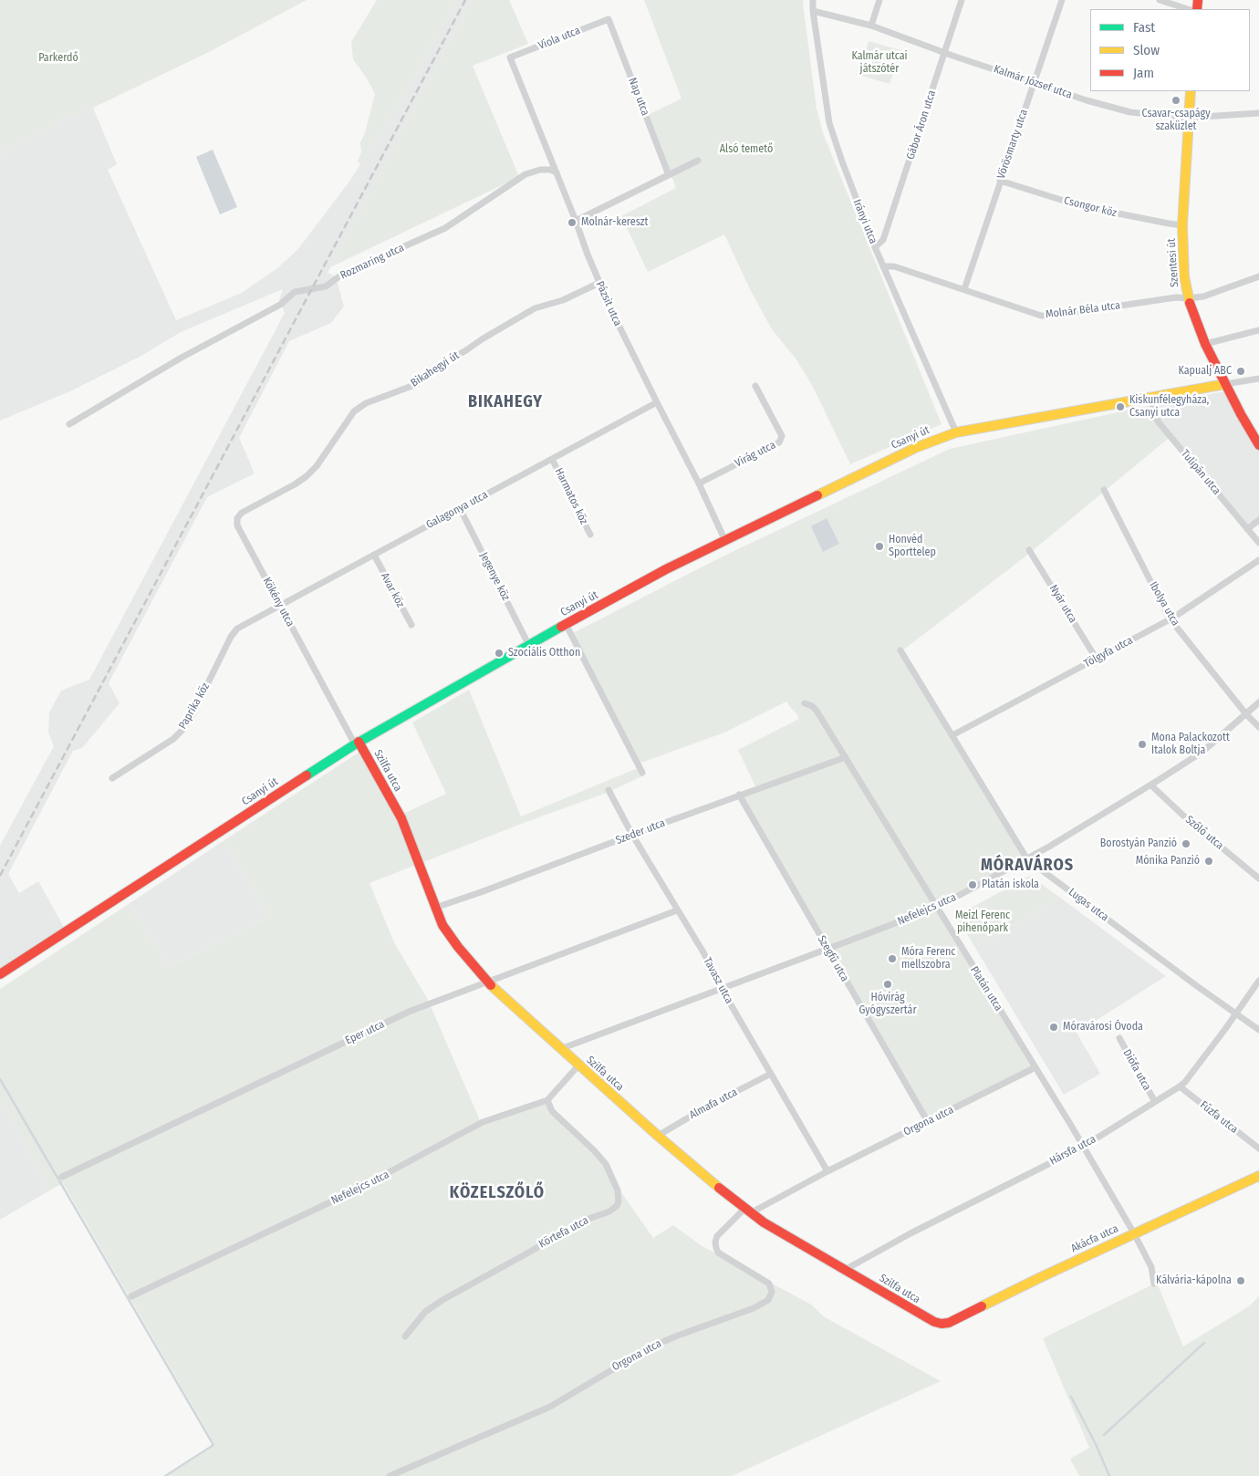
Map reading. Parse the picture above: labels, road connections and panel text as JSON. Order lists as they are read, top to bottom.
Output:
{
  "streets": {
    "street": [
      "Viola utca",
      "Kalmár József utca",
      "Nap utca",
      "Gábor Áron utca",
      "Vörösmarty utca",
      "Csongor köz",
      "Irányi utca",
      "Rozmaring utca",
      "Szentesi út",
      "Pázsit utca",
      "Molnár Béla utca",
      "Bikahegyi út",
      "Csanyi út",
      "Virág utca",
      "Tulipán utca",
      "Harmatos köz",
      "Galagonya utca",
      "Jegenye köz",
      "Avar köz",
      "Kökény utca",
      "Nyár utca",
      "Ibolya utca",
      "Tölgyfa utca",
      "Paprika köz",
      "Szilfa utca",
      "Szeder utca",
      "Szőlő utca",
      "Lugas utca",
      "Nefelejcs utca",
      "Szegfű utca",
      "Tavasz utca",
      "Platán utca",
      "Eper utca",
      "Diófa utca",
      "Almafa utca",
      "Fűzfa utca",
      "Orgona utca",
      "Hársfa utca",
      "Körtefa utca",
      "Akácfa utca"
    ]
  },
  "crossings": [
    ["Viola utca", "Nap utca"],
    ["Viola utca", "Pázsit utca"],
    ["Kalmár József utca", "Gábor Áron utca"],
    ["Kalmár József utca", "Vörösmarty utca"],
    ["Kalmár József utca", "Irányi utca"],
    ["Kalmár József utca", "Szentesi út"],
    ["Gábor Áron utca", "Irányi utca"],
    ["Vörösmarty utca", "Csongor köz"],
    ["Vörösmarty utca", "Molnár Béla utca"],
    ["Csongor köz", "Szentesi út"],
    ["Irányi utca", "Molnár Béla utca"],
    ["Irányi utca", "Csanyi út"],
    ["Rozmaring utca", "Pázsit utca"],
    ["Szentesi út", "Molnár Béla utca"],
    ["Szentesi út", "Csanyi út"],
    ["Pázsit utca", "Bikahegyi út"],
    ["Pázsit utca", "Csanyi út"],
    ["Pázsit utca", "Virág utca"],
    ["Pázsit utca", "Galagonya utca"],
    ["Bikahegyi út", "Kökény utca"],
    ["Csanyi út", "Tulipán utca"],
    ["Csanyi út", "Jegenye köz"],
    ["Csanyi út", "Kökény utca"],
    ["Csanyi út", "Szilfa utca"],
    ["Harmatos köz", "Galagonya utca"],
    ["Galagonya utca", "Jegenye köz"],
    ["Galagonya utca", "Avar köz"],
    ["Galagonya utca", "Kökény utca"],
    ["Galagonya utca", "Paprika köz"],
    ["Kökény utca", "Szilfa utca"],
    ["Nyár utca", "Tölgyfa utca"],
    ["Ibolya utca", "Tölgyfa utca"],
    ["Ibolya utca", "Nefelejcs utca"],
    ["Tölgyfa utca", "Lugas utca"],
    ["Szilfa utca", "Szeder utca"],
    ["Szilfa utca", "Nefelejcs utca"],
    ["Szilfa utca", "Eper utca"],
    ["Szilfa utca", "Almafa utca"],
    ["Szilfa utca", "Orgona utca"],
    ["Szilfa utca", "Hársfa utca"],
    ["Szilfa utca", "Akácfa utca"],
    ["Szeder utca", "Szegfű utca"],
    ["Szeder utca", "Tavasz utca"],
    ["Szeder utca", "Platán utca"],
    ["Szőlő utca", "Nefelejcs utca"],
    ["Lugas utca", "Nefelejcs utca"],
    ["Lugas utca", "Hársfa utca"],
    ["Nefelejcs utca", "Szegfű utca"],
    ["Nefelejcs utca", "Tavasz utca"],
    ["Nefelejcs utca", "Platán utca"],
    ["Nefelejcs utca", "Körtefa utca"],
    ["Szegfű utca", "Orgona utca"],
    ["Tavasz utca", "Eper utca"],
    ["Tavasz utca", "Almafa utca"],
    ["Tavasz utca", "Orgona utca"],
    ["Platán utca", "Orgona utca"],
    ["Platán utca", "Hársfa utca"],
    ["Platán utca", "Akácfa utca"],
    ["Diófa utca", "Hársfa utca"],
    ["Fűzfa utca", "Hársfa utca"]
  ],
  "districts": ["BIKAHEGY", "MÓRAVÁROS", "KÖZELSZŐLŐ"],
  "parks": [
    "Kalmár utcai játszótér",
    "Parkerdő",
    "Alsó temető",
    "Meizl Ferenc pihenőpark"
  ],
  "places": [
    "Csavar-csapágy szaküzlet",
    "Molnár-kereszt",
    "Kapualj ABC",
    "Kiskunfélegyháza, Csanyi utca",
    "Honvéd Sporttelep",
    "Szociális Otthon",
    "Mona Palackozott Italok Boltja",
    "Borostyán Panzió",
    "Mónika Panzió",
    "Platán iskola",
    "Móra Ferenc mellszobra",
    "Hóvirág Gyógyszertár",
    "Móravárosi Óvoda",
    "Kálvária-kápolna"
  ],
  "legend": ["Fast", "Slow", "Jam"]
}
